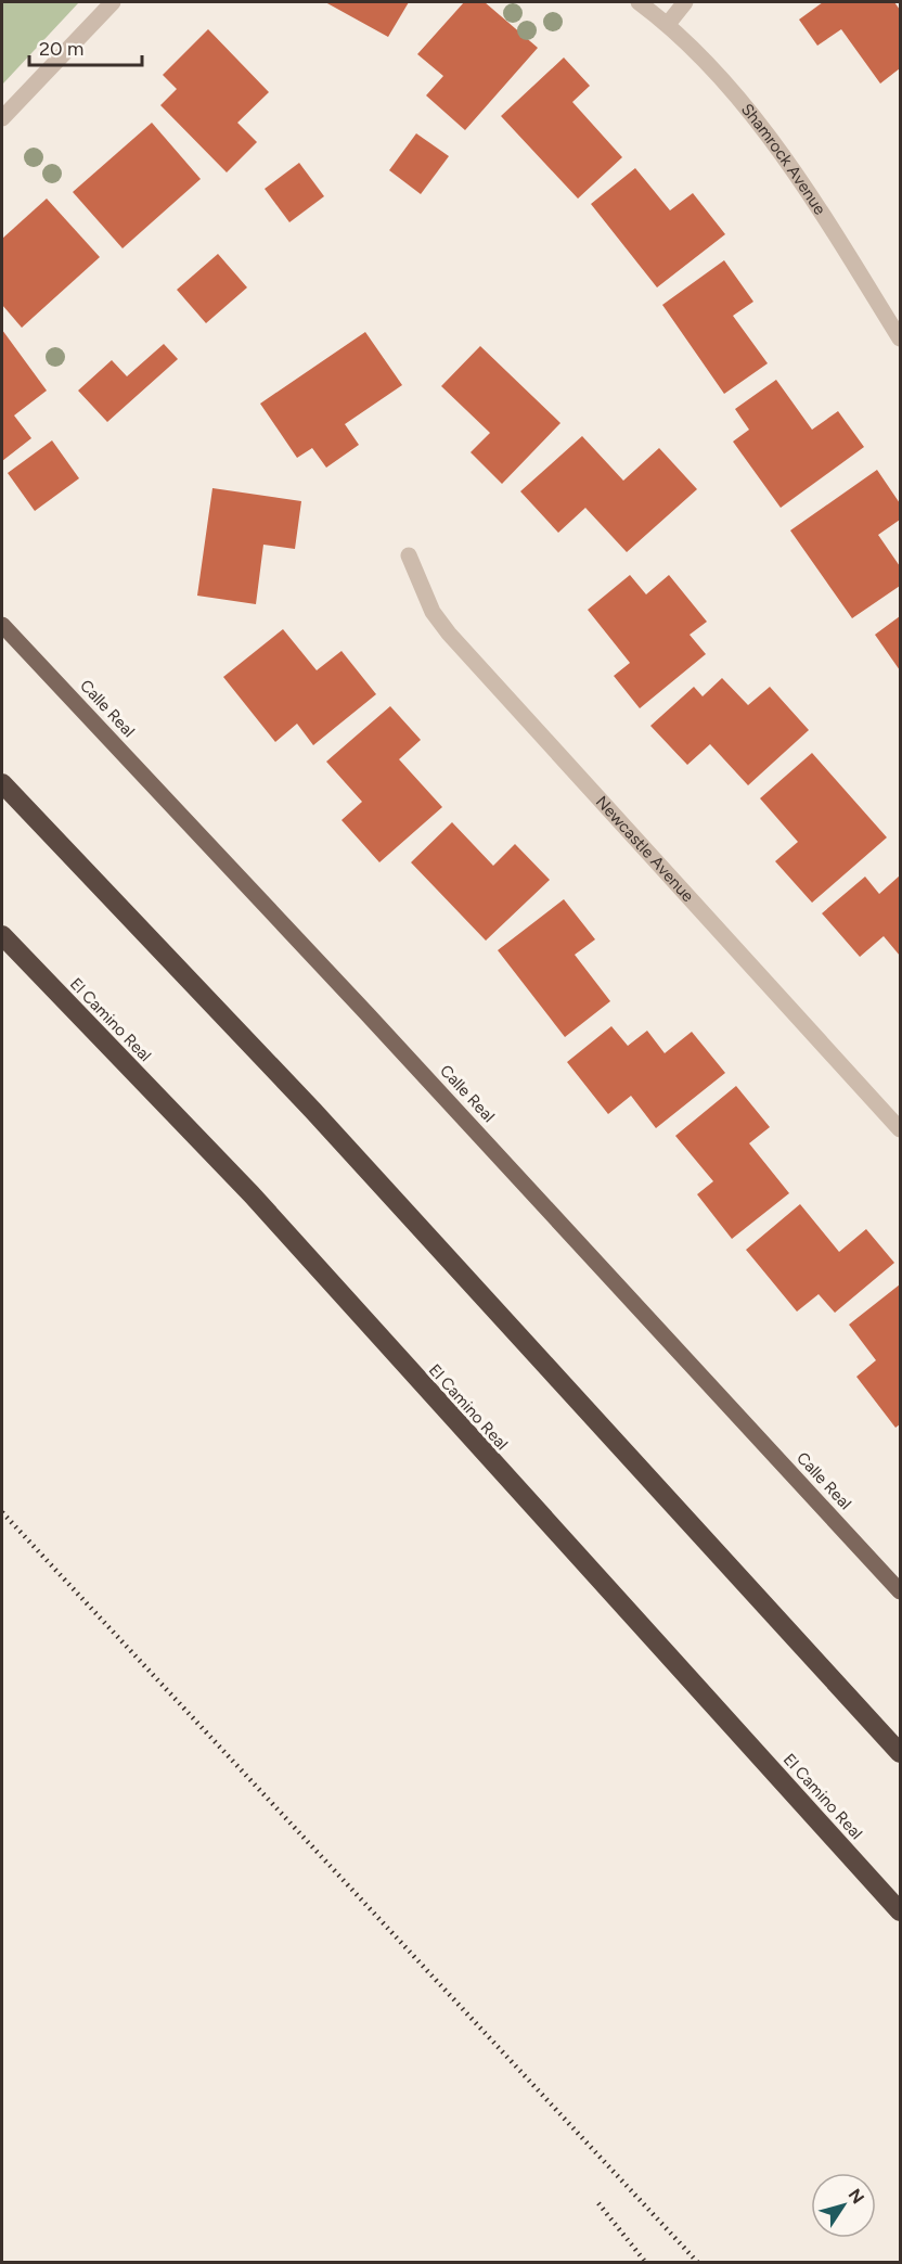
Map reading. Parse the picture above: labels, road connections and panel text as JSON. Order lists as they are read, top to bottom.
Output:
{
  "streets": {
    "highway": ["El Camino Real"],
    "main road": ["Calle Real"],
    "street": ["Shamrock Avenue", "Newcastle Avenue"]
  },
  "scale_bar": "20 m",
  "north": "top right"
}
